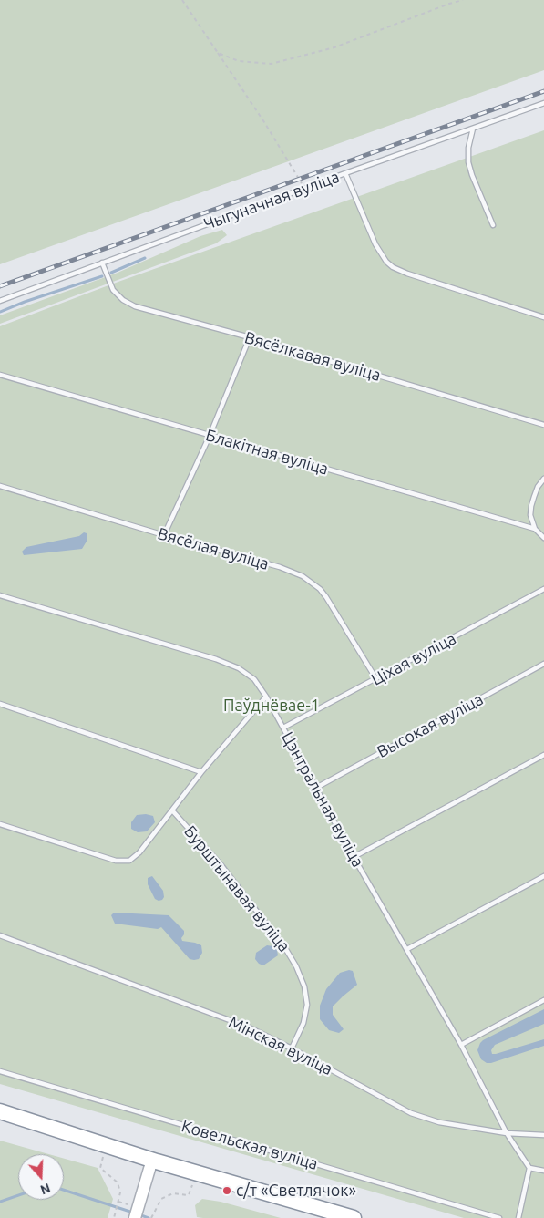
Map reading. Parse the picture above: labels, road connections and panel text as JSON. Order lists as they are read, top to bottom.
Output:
{
  "streets": {
    "lane": [
      "Чыгуначная вуліца",
      "Вясёлкавая вуліца",
      "Блакітная вуліца",
      "Вясёлая вуліца",
      "Ціхая вуліца",
      "Высокая вуліца",
      "Цэнтральная вуліца",
      "Бурштынавая вуліца",
      "Мінская вуліца",
      "Ковельская вуліца"
    ]
  },
  "crossings": [
    ["Чыгуначная вуліца", "Вясёлкавая вуліца"],
    ["Вясёлая вуліца", "Ціхая вуліца"],
    ["Ціхая вуліца", "Цэнтральная вуліца"],
    ["Высокая вуліца", "Цэнтральная вуліца"],
    ["Цэнтральная вуліца", "Мінская вуліца"],
    ["Бурштынавая вуліца", "Мінская вуліца"]
  ],
  "parks": ["Паўднёвае-1"],
  "places": ["с/т «Светлячок»"],
  "north": "bottom"
}
